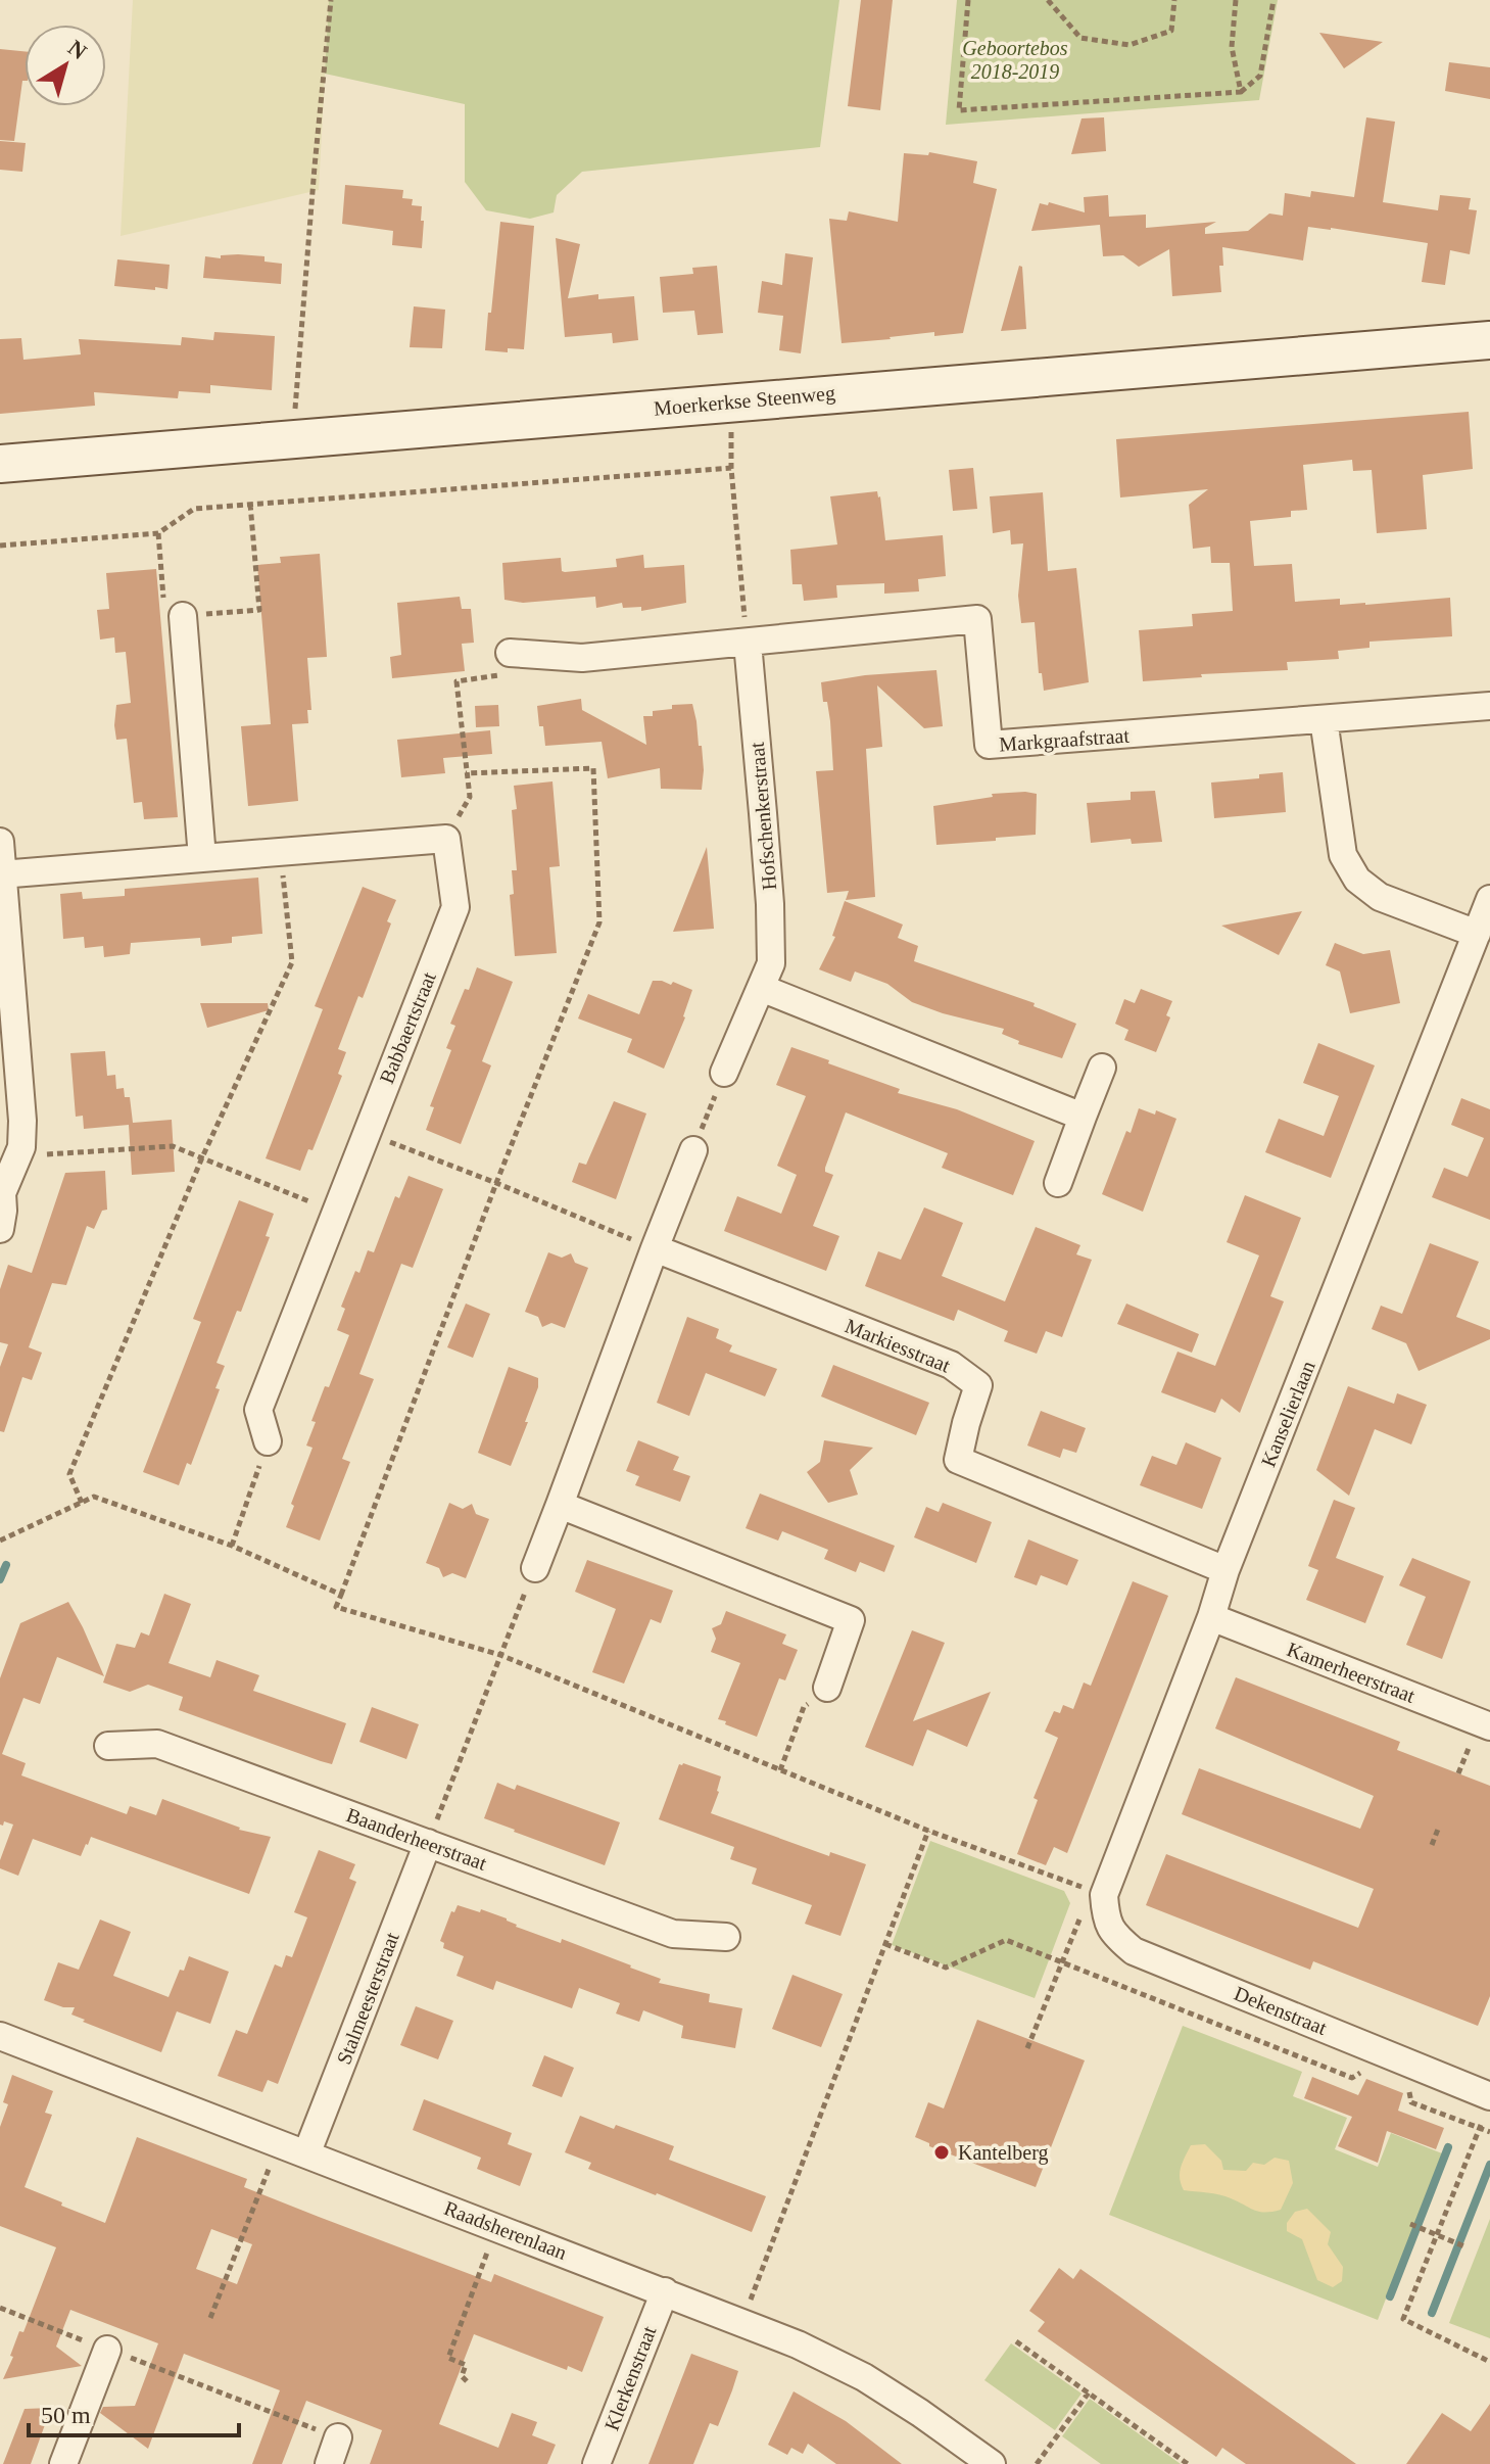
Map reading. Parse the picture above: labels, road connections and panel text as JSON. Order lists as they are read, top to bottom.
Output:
{
  "streets": {
    "street": [
      "Moerkerkse Steenweg",
      "Markgraafstraat",
      "Hofschenkerstraat",
      "Babbaertstraat",
      "Markiesstraat",
      "Kanselierlaan",
      "Kamerheerstraat",
      "Baanderheerstraat",
      "Stalmeesterstraat",
      "Dekenstraat",
      "Raadsherenlaan",
      "Klerkenstraat"
    ]
  },
  "crossings": [
    ["Markgraafstraat", "Hofschenkerstraat"],
    ["Markiesstraat", "Kanselierlaan"],
    ["Kanselierlaan", "Kamerheerstraat"],
    ["Kanselierlaan", "Dekenstraat"],
    ["Baanderheerstraat", "Stalmeesterstraat"],
    ["Stalmeesterstraat", "Raadsherenlaan"],
    ["Raadsherenlaan", "Klerkenstraat"]
  ],
  "parks": ["Geboortebos 2018-2019"],
  "places": ["Kantelberg"],
  "scale_bar": "50 m",
  "north": "top right"
}
